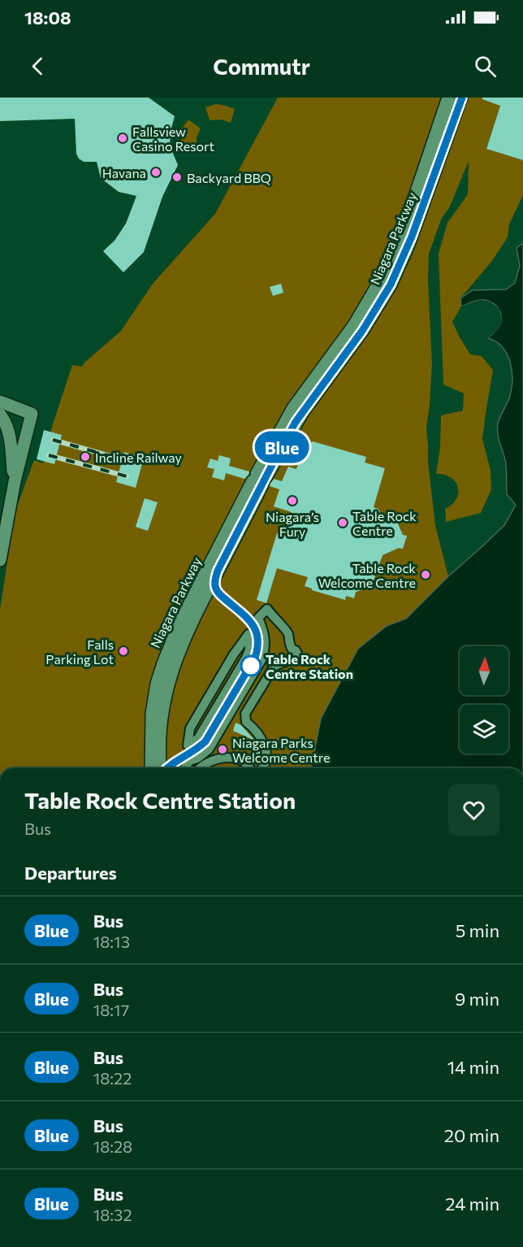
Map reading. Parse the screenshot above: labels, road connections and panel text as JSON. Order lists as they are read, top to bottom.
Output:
{
  "streets": {
    "main road": ["Niagara Parkway"]
  },
  "places": [
    "Fallsview Casino Resort",
    "Havana",
    "Backyard BBQ",
    "Incline Railway",
    "Niagara’s Fury",
    "Table Rock Centre",
    "Table Rock Welcome Centre",
    "Falls Parking Lot",
    "Table Rock Centre Station",
    "Niagara Parks Welcome Centre"
  ],
  "lines": ["bus line Blue"],
  "north": "top",
  "page": {
    "status": "18:08",
    "header": "Commutr",
    "on_map": "Blue",
    "heading": [
      ["Table Rock Centre Station", "Bus"],
      "Departures"
    ],
    "list": [
      {
        "mark": "Blue",
        "name": "Bus",
        "note": "18:13",
        "value": "5 min"
      },
      {
        "mark": "Blue",
        "name": "Bus",
        "note": "18:17",
        "value": "9 min"
      },
      {
        "mark": "Blue",
        "name": "Bus",
        "note": "18:22",
        "value": "14 min"
      },
      {
        "mark": "Blue",
        "name": "Bus",
        "note": "18:28",
        "value": "20 min"
      },
      {
        "mark": "Blue",
        "name": "Bus",
        "note": "18:32",
        "value": "24 min"
      }
    ]
  }
}
